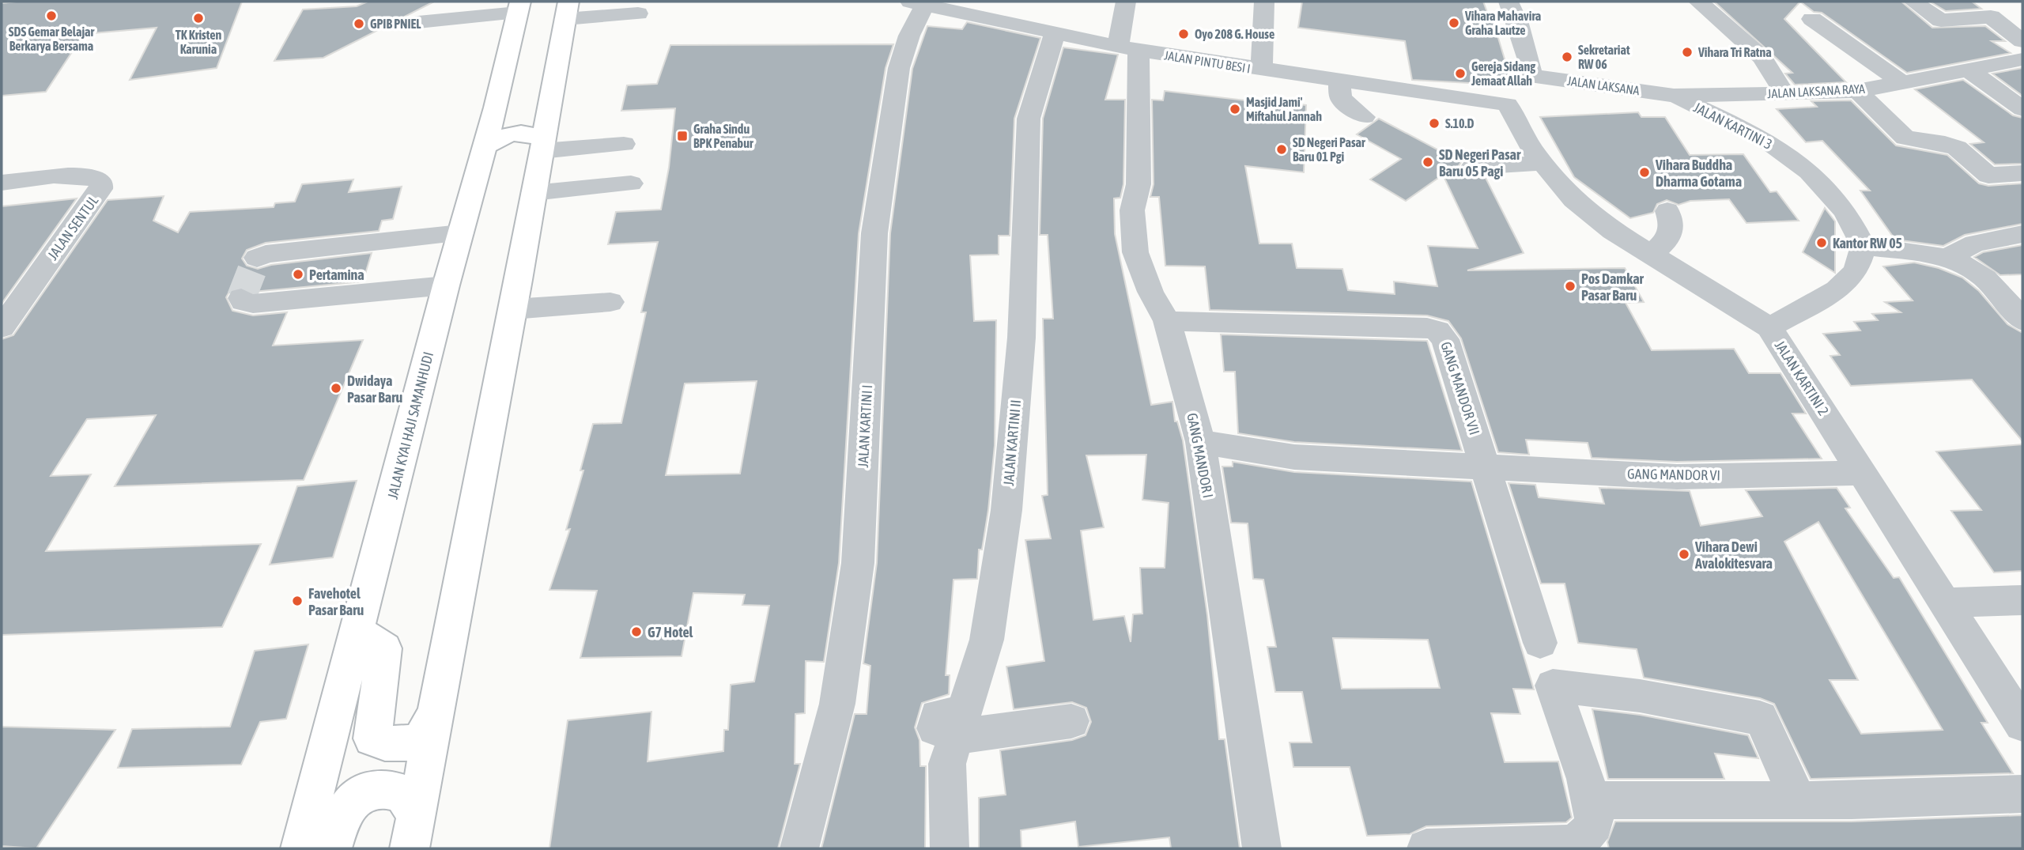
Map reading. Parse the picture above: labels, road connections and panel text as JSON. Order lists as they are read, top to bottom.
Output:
{
  "streets": {
    "main road": ["JALAN KYAI HAJI SAMANHUDI"],
    "street": [
      "JALAN PINTU BESI I",
      "JALAN LAKSANA",
      "JALAN LAKSANA RAYA",
      "JALAN KARTINI 3",
      "JALAN SENTUL",
      "JALAN KARTINI 2",
      "GANG MANDOR VII",
      "JALAN KARTINI I",
      "JALAN KARTINI II",
      "GANG MANDOR I",
      "GANG MANDOR VI"
    ]
  },
  "crossings": [
    ["JALAN PINTU BESI I", "JALAN KARTINI 2"],
    ["JALAN PINTU BESI I", "JALAN KARTINI I"],
    ["JALAN PINTU BESI I", "JALAN KARTINI II"],
    ["JALAN PINTU BESI I", "GANG MANDOR I"],
    ["JALAN LAKSANA", "JALAN LAKSANA RAYA"],
    ["JALAN LAKSANA", "JALAN KARTINI 3"],
    ["JALAN LAKSANA RAYA", "JALAN KARTINI 3"],
    ["JALAN KARTINI 2", "GANG MANDOR VI"],
    ["GANG MANDOR VII", "GANG MANDOR I"],
    ["GANG MANDOR VII", "GANG MANDOR VI"],
    ["GANG MANDOR I", "GANG MANDOR VI"]
  ],
  "places": {
    "other": [
      "SDS Gemar Belajar Berkarya Bersama",
      "TK Kristen Karunia",
      "Vihara Mahavira Graha Lautze",
      "GPIB PNIEL",
      "Oyo 208 G. House",
      "Vihara Tri Ratna",
      "Sekretariat RW 06",
      "Gereja Sidang Jemaat Allah",
      "Masjid Jami' Miftahul Jannah",
      "S.10.D",
      "SD Negeri Pasar Baru 01 Pgi",
      "SD Negeri Pasar Baru 05 Pagi",
      "Vihara Buddha Dharma Gotama",
      "Kantor RW 05",
      "Pertamina",
      "Pos Damkar Pasar Baru",
      "Dwidaya Pasar Baru",
      "Vihara Dewi Avalokitesvara",
      "Favehotel Pasar Baru",
      "G7 Hotel"
    ],
    "transit": ["Graha Sindu BPK Penabur"]
  }
}
